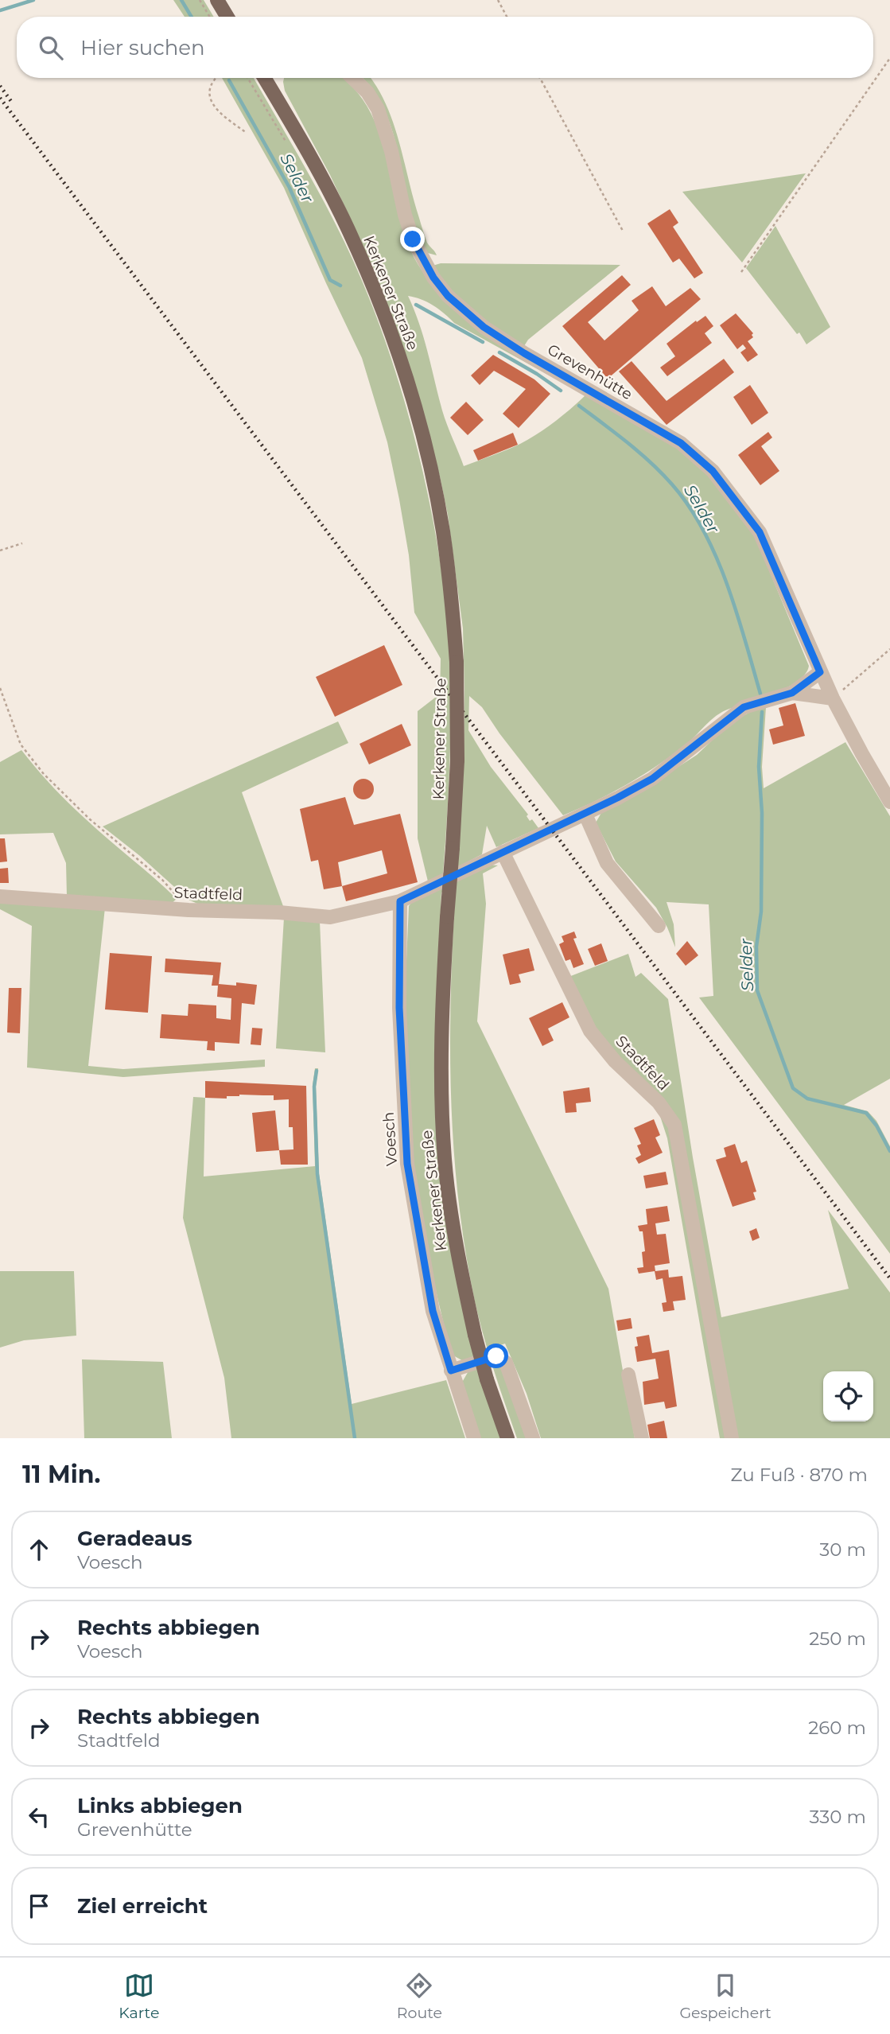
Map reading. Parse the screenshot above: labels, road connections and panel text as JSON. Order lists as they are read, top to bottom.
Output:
{
  "streets": {
    "main road": ["Kerkener Straße"],
    "street": ["Grevenhütte", "Stadtfeld", "Voesch"]
  },
  "crossings": [
    ["Grevenhütte", "Stadtfeld"],
    ["Stadtfeld", "Voesch"]
  ],
  "water": ["Selder"],
  "page": {
    "search": "Hier suchen",
    "heading": ["11 Min.", "Zu Fuß · 870 m"],
    "list": [
      ["Geradeaus", "Voesch", "30 m"],
      ["Rechts abbiegen", "Voesch", "250 m"],
      ["Rechts abbiegen", "Stadtfeld", "260 m"],
      ["Links abbiegen", "Grevenhütte", "330 m"],
      "Ziel erreicht"
    ],
    "nav": ["Karte", "Route", "Gespeichert"]
  }
}
